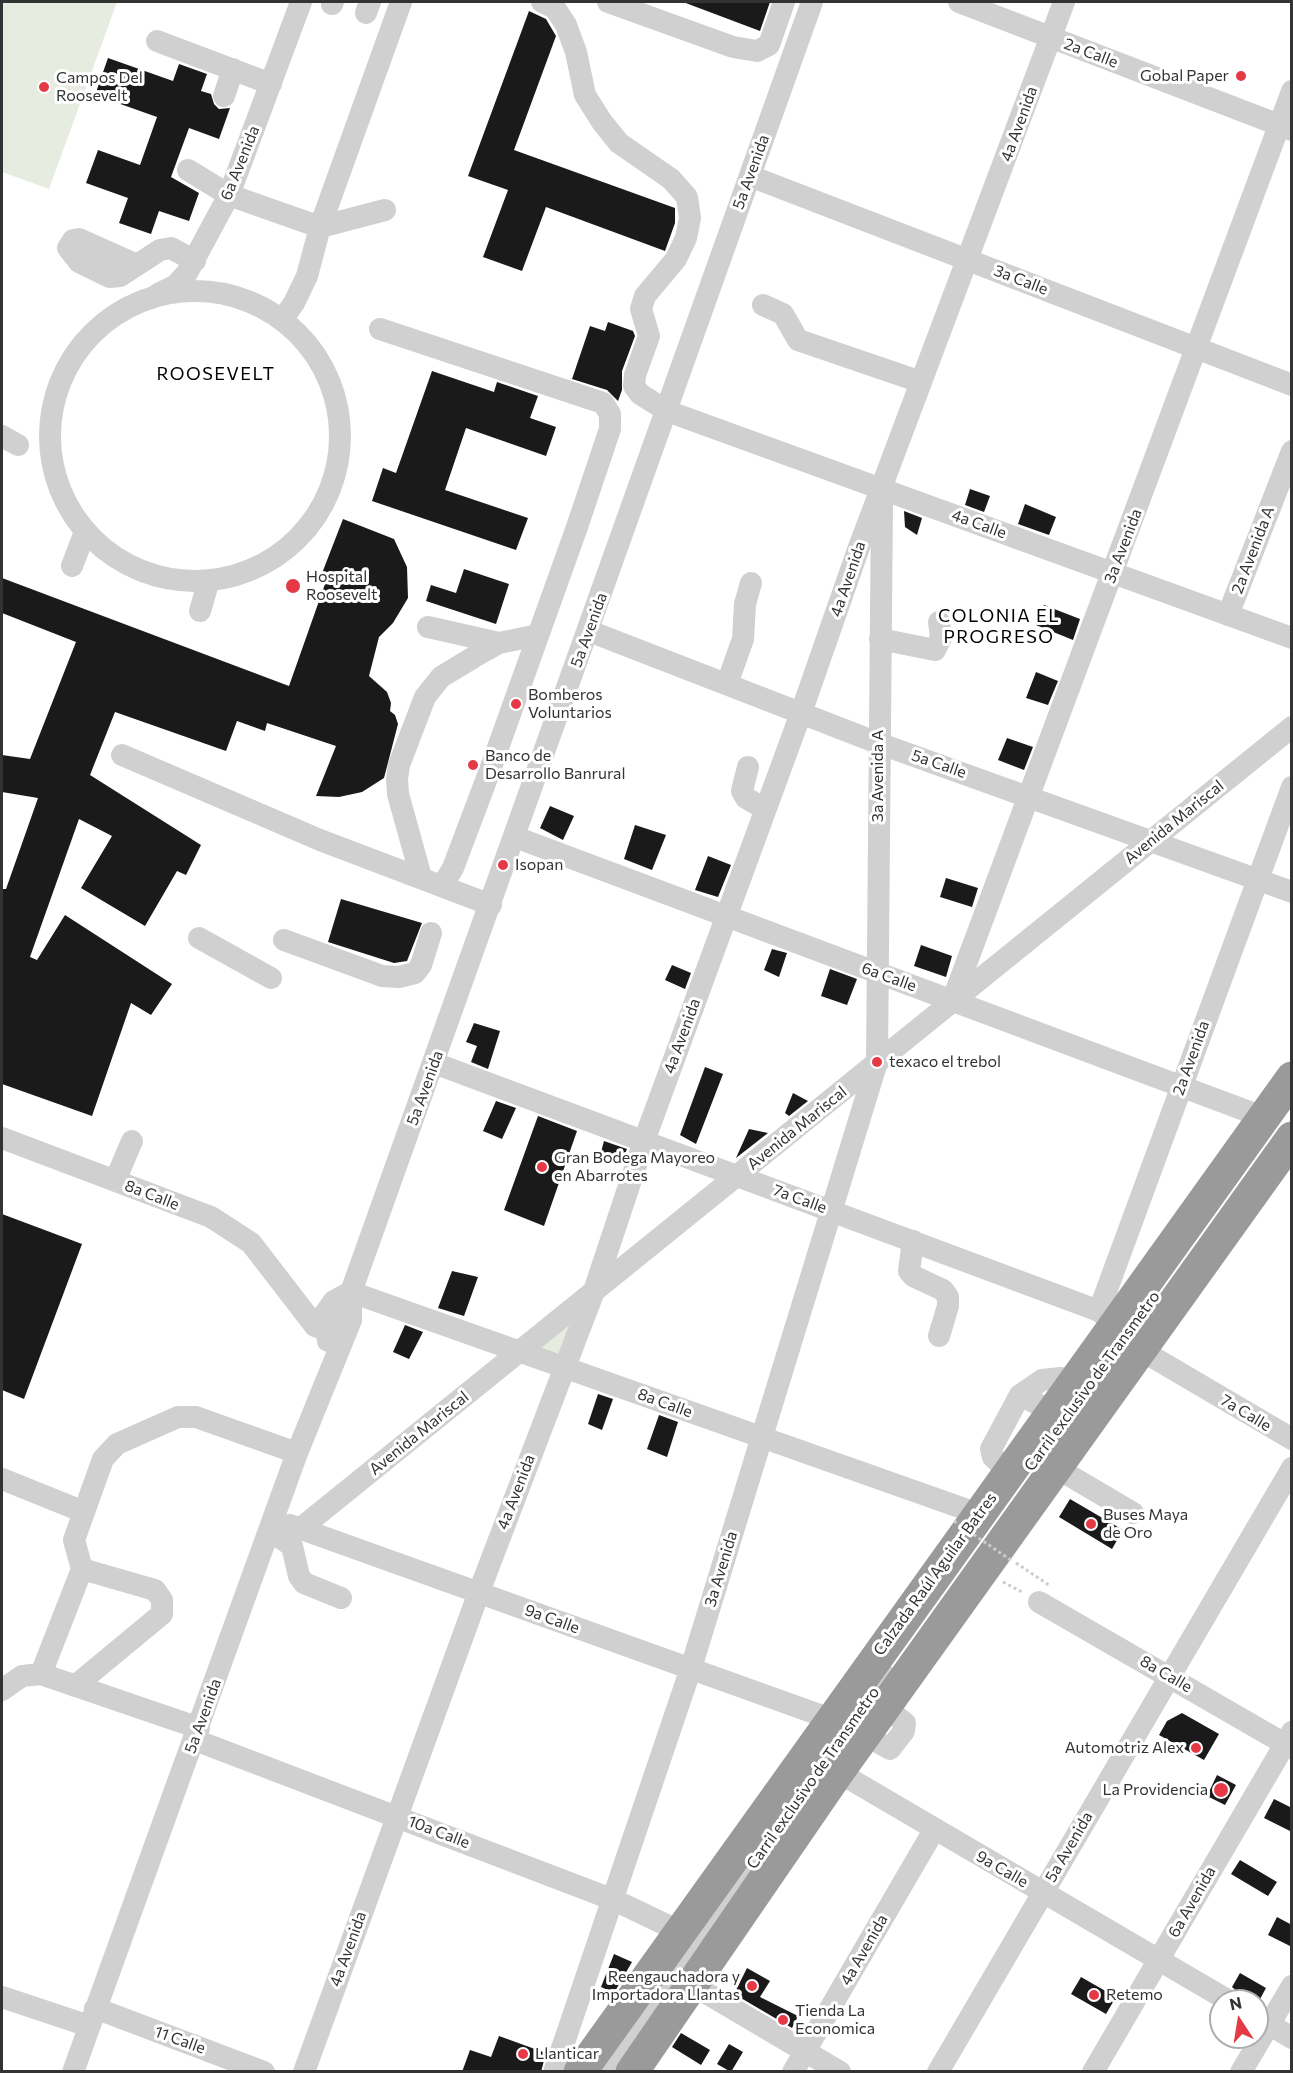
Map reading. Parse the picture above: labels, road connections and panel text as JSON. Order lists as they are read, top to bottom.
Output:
{
  "streets": {
    "highway": ["Calzada Raúl Aguilar Batres"],
    "street": [
      "2a Calle",
      "4a Avenida",
      "6a Avenida",
      "5a Avenida",
      "3a Calle",
      "4a Calle",
      "3a Avenida",
      "2a Avenida A",
      "5a Calle",
      "3a Avenida A",
      "Avenida Mariscal",
      "6a Calle",
      "2a Avenida",
      "8a Calle",
      "7a Calle",
      "Carril exclusivo de Transmetro",
      "9a Calle",
      "10a Calle",
      "11 Calle"
    ]
  },
  "crossings": [
    ["2a Calle", "4a Avenida"],
    ["2a Calle", "3a Avenida"],
    ["4a Avenida", "3a Calle"],
    ["4a Avenida", "4a Calle"],
    ["4a Avenida", "5a Calle"],
    ["4a Avenida", "3a Avenida A"],
    ["4a Avenida", "Avenida Mariscal"],
    ["4a Avenida", "6a Calle"],
    ["4a Avenida", "8a Calle"],
    ["4a Avenida", "7a Calle"],
    ["4a Avenida", "9a Calle"],
    ["4a Avenida", "10a Calle"],
    ["6a Avenida", "8a Calle"],
    ["6a Avenida", "9a Calle"],
    ["5a Avenida", "3a Calle"],
    ["5a Avenida", "4a Calle"],
    ["5a Avenida", "5a Calle"],
    ["5a Avenida", "6a Calle"],
    ["5a Avenida", "8a Calle"],
    ["5a Avenida", "7a Calle"],
    ["5a Avenida", "9a Calle"],
    ["5a Avenida", "10a Calle"],
    ["5a Avenida", "11 Calle"],
    ["3a Calle", "3a Avenida"],
    ["4a Calle", "3a Avenida"],
    ["4a Calle", "2a Avenida A"],
    ["4a Calle", "3a Avenida A"],
    ["3a Avenida", "5a Calle"],
    ["3a Avenida", "3a Avenida A"],
    ["3a Avenida", "Avenida Mariscal"],
    ["3a Avenida", "6a Calle"],
    ["3a Avenida", "8a Calle"],
    ["3a Avenida", "7a Calle"],
    ["3a Avenida", "9a Calle"],
    ["3a Avenida", "10a Calle"],
    ["5a Calle", "3a Avenida A"],
    ["5a Calle", "Avenida Mariscal"],
    ["5a Calle", "2a Avenida"],
    ["3a Avenida A", "Avenida Mariscal"],
    ["3a Avenida A", "6a Calle"],
    ["Avenida Mariscal", "6a Calle"],
    ["Avenida Mariscal", "8a Calle"],
    ["Avenida Mariscal", "7a Calle"],
    ["Avenida Mariscal", "9a Calle"],
    ["6a Calle", "2a Avenida"],
    ["6a Calle", "Carril exclusivo de Transmetro"],
    ["6a Calle", "Calzada Raúl Aguilar Batres"],
    ["2a Avenida", "7a Calle"],
    ["2a Avenida", "Calzada Raúl Aguilar Batres"],
    ["8a Calle", "Calzada Raúl Aguilar Batres"],
    ["7a Calle", "Calzada Raúl Aguilar Batres"],
    ["Carril exclusivo de Transmetro", "Calzada Raúl Aguilar Batres"],
    ["Calzada Raúl Aguilar Batres", "9a Calle"],
    ["Calzada Raúl Aguilar Batres", "10a Calle"]
  ],
  "districts": ["ROOSEVELT", "COLONIA EL PROGRESO"],
  "places": [
    "Gobal Paper",
    "Campos Del Roosevelt",
    "Hospital Roosevelt",
    "Bomberos Voluntarios",
    "Banco de Desarrollo Banrural",
    "Isopan",
    "texaco el trebol",
    "Gran Bodega Mayoreo en Abarrotes",
    "Buses Maya de Oro",
    "Automotriz Alex",
    "La Providencia",
    "Reengauchadora y Importadora Llantas",
    "Retemo",
    "Tienda La Economica",
    "Llanticar"
  ],
  "north": "top"
}
